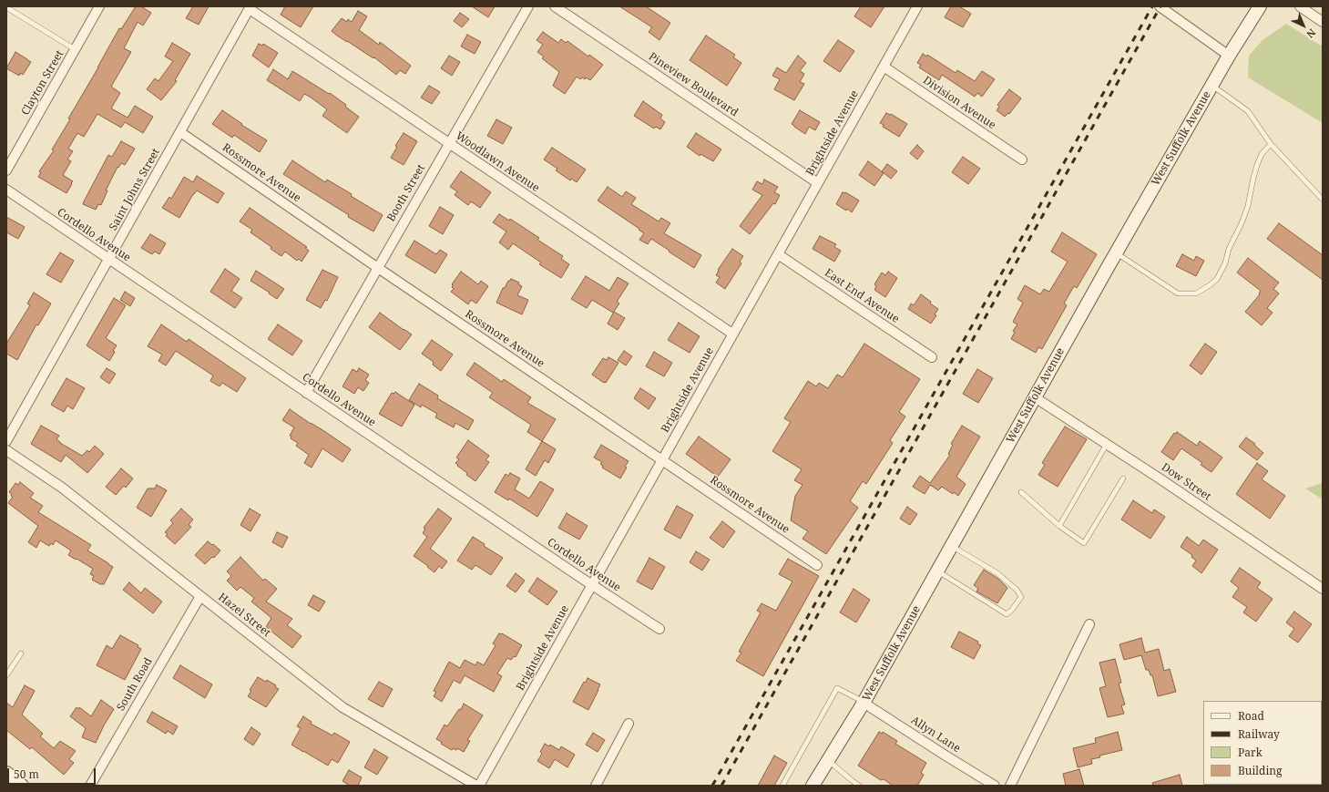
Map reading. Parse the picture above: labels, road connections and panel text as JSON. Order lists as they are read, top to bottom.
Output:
{
  "streets": {
    "main road": ["West Suffolk Avenue"],
    "street": [
      "Clayton Street",
      "Pineview Boulevard",
      "Division Avenue",
      "Brightside Avenue",
      "Woodlawn Avenue",
      "Rossmore Avenue",
      "Saint Johns Street",
      "Booth Street",
      "Cordello Avenue",
      "East End Avenue",
      "Dow Street",
      "Hazel Street",
      "South Road",
      "Allyn Lane"
    ]
  },
  "crossings": [
    ["Pineview Boulevard", "Brightside Avenue"],
    ["Division Avenue", "Brightside Avenue"],
    ["Brightside Avenue", "Woodlawn Avenue"],
    ["Brightside Avenue", "Rossmore Avenue"],
    ["Brightside Avenue", "Cordello Avenue"],
    ["Brightside Avenue", "East End Avenue"],
    ["Brightside Avenue", "Hazel Street"],
    ["West Suffolk Avenue", "Dow Street"],
    ["West Suffolk Avenue", "Allyn Lane"],
    ["Woodlawn Avenue", "Saint Johns Street"],
    ["Woodlawn Avenue", "Booth Street"],
    ["Rossmore Avenue", "Saint Johns Street"],
    ["Rossmore Avenue", "Booth Street"],
    ["Saint Johns Street", "Cordello Avenue"],
    ["Booth Street", "Cordello Avenue"],
    ["Hazel Street", "South Road"]
  ],
  "legend": [
    "Road",
    "Railway",
    "Park",
    "Building"
  ],
  "scale_bar": "50 m",
  "north": "bottom right"
}
